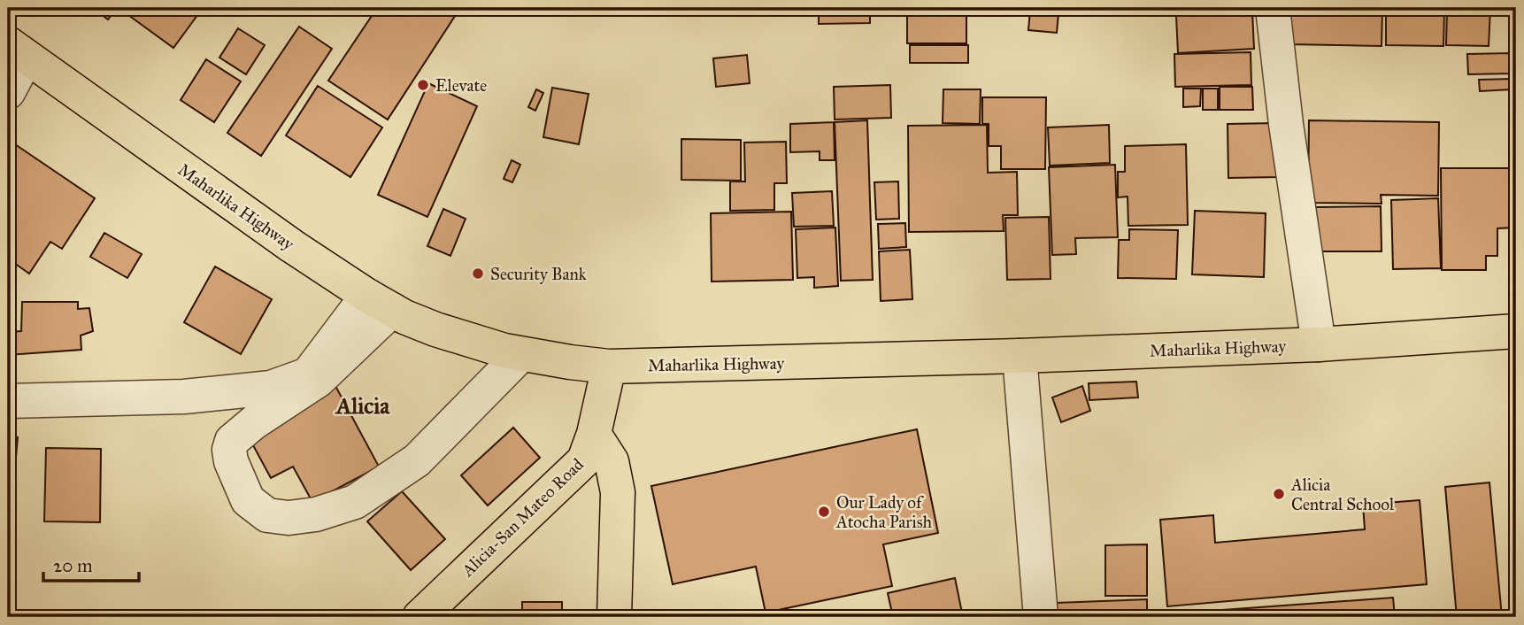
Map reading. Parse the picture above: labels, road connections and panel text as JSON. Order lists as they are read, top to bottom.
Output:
{
  "streets": {
    "main road": ["Maharlika Highway", "Alicia-San Mateo Road"]
  },
  "crossings": [
    ["Maharlika Highway", "Alicia-San Mateo Road"]
  ],
  "districts": ["Alicia"],
  "places": [
    "Elevate",
    "Security Bank",
    "Alicia Central School",
    "Our Lady of Atocha Parish"
  ],
  "scale_bar": "20 m"
}
